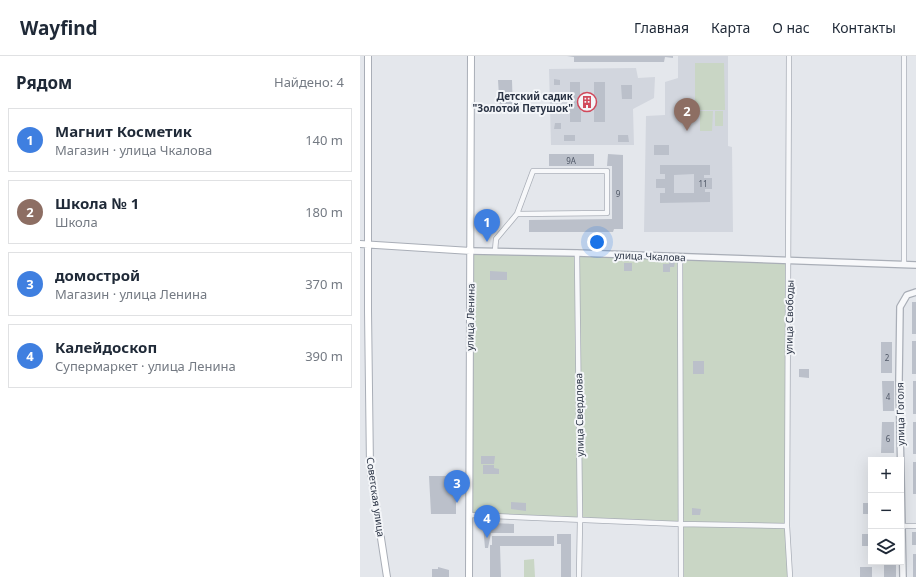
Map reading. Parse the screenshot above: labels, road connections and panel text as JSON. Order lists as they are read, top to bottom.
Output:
{
  "streets": {
    "main road": ["улица Чкалова", "улица Ленина", "Советская улица"],
    "street": ["улица Свободы", "улица Гоголя", "улица Свердлова"]
  },
  "crossings": [
    ["улица Чкалова", "улица Ленина"],
    ["улица Чкалова", "улица Свободы"],
    ["улица Чкалова", "улица Свердлова"],
    ["улица Чкалова", "Советская улица"]
  ],
  "places": {
    "building": ["Детский садик \"Золотой Петушок\""]
  },
  "house_numbers": [
    "9А",
    "11",
    "9",
    "2",
    "4",
    "6"
  ],
  "page": {
    "header": "Wayfind",
    "nav": [
      "Главная",
      "Карта",
      "О нас",
      "Контакты"
    ],
    "heading": ["Рядом", "Найдено: 4"],
    "pins": [
      "2",
      "1",
      "3",
      "4"
    ],
    "list": [
      {
        "mark": "1",
        "name": "Магнит Косметик",
        "note": "Магазин · улица Чкалова",
        "value": "140 m"
      },
      {
        "mark": "2",
        "name": "Школа № 1",
        "note": "Школа",
        "value": "180 m"
      },
      {
        "mark": "3",
        "name": "домострой",
        "note": "Магазин · улица Ленина",
        "value": "370 m"
      },
      {
        "mark": "4",
        "name": "Калейдоскоп",
        "note": "Супермаркет · улица Ленина",
        "value": "390 m"
      }
    ],
    "map_buttons": ["+", "−"]
  }
}
